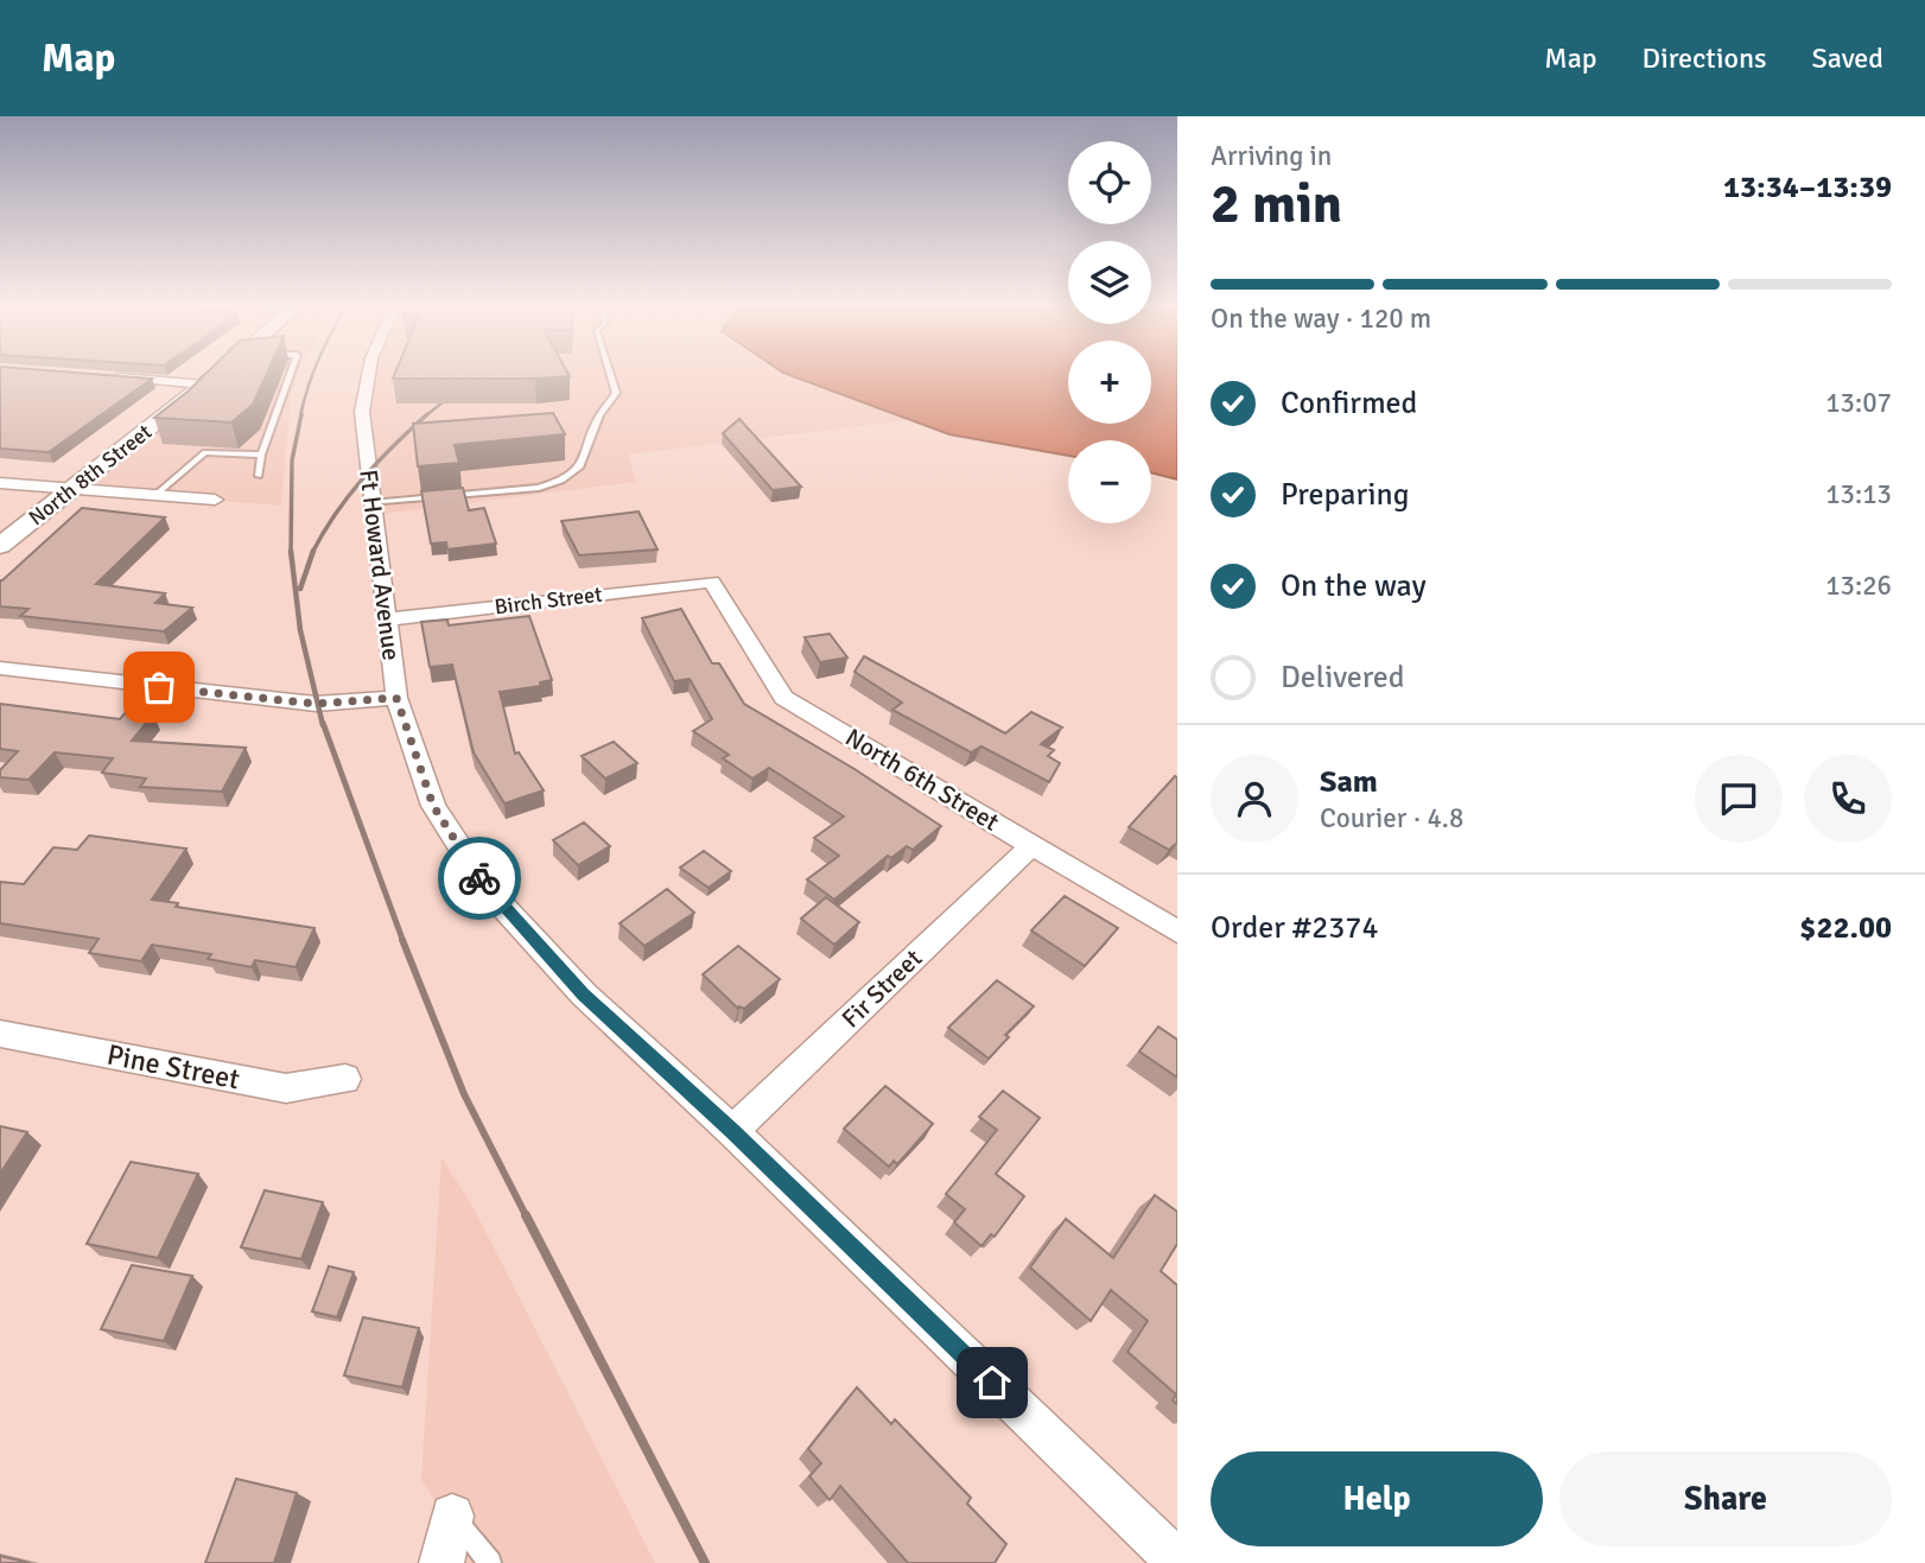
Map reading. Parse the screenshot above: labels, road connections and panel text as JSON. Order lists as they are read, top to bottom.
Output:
{
  "streets": {
    "main road": ["North 8th Street"],
    "street": [
      "Ft Howard Avenue",
      "Birch Street",
      "North 6th Street",
      "Fir Street",
      "Pine Street"
    ]
  },
  "crossings": [
    ["Ft Howard Avenue", "Birch Street"],
    ["Ft Howard Avenue", "Fir Street"],
    ["Birch Street", "North 6th Street"],
    ["North 6th Street", "Fir Street"]
  ],
  "page": {
    "header": "Map",
    "nav": ["Map", "Directions", "Saved"],
    "heading": ["2 min", "Arriving in", "13:34–13:39"],
    "panel": [
      "Sam",
      "Courier · 4.8",
      "Order #2374",
      "$22.00"
    ],
    "map_buttons": ["+", "−"],
    "bar": "On the way · 120 m",
    "list": [
      ["Confirmed", "13:07"],
      ["Preparing", "13:13"],
      ["On the way", "13:26"],
      "Delivered"
    ],
    "buttons": ["Help", "Share"]
  }
}
